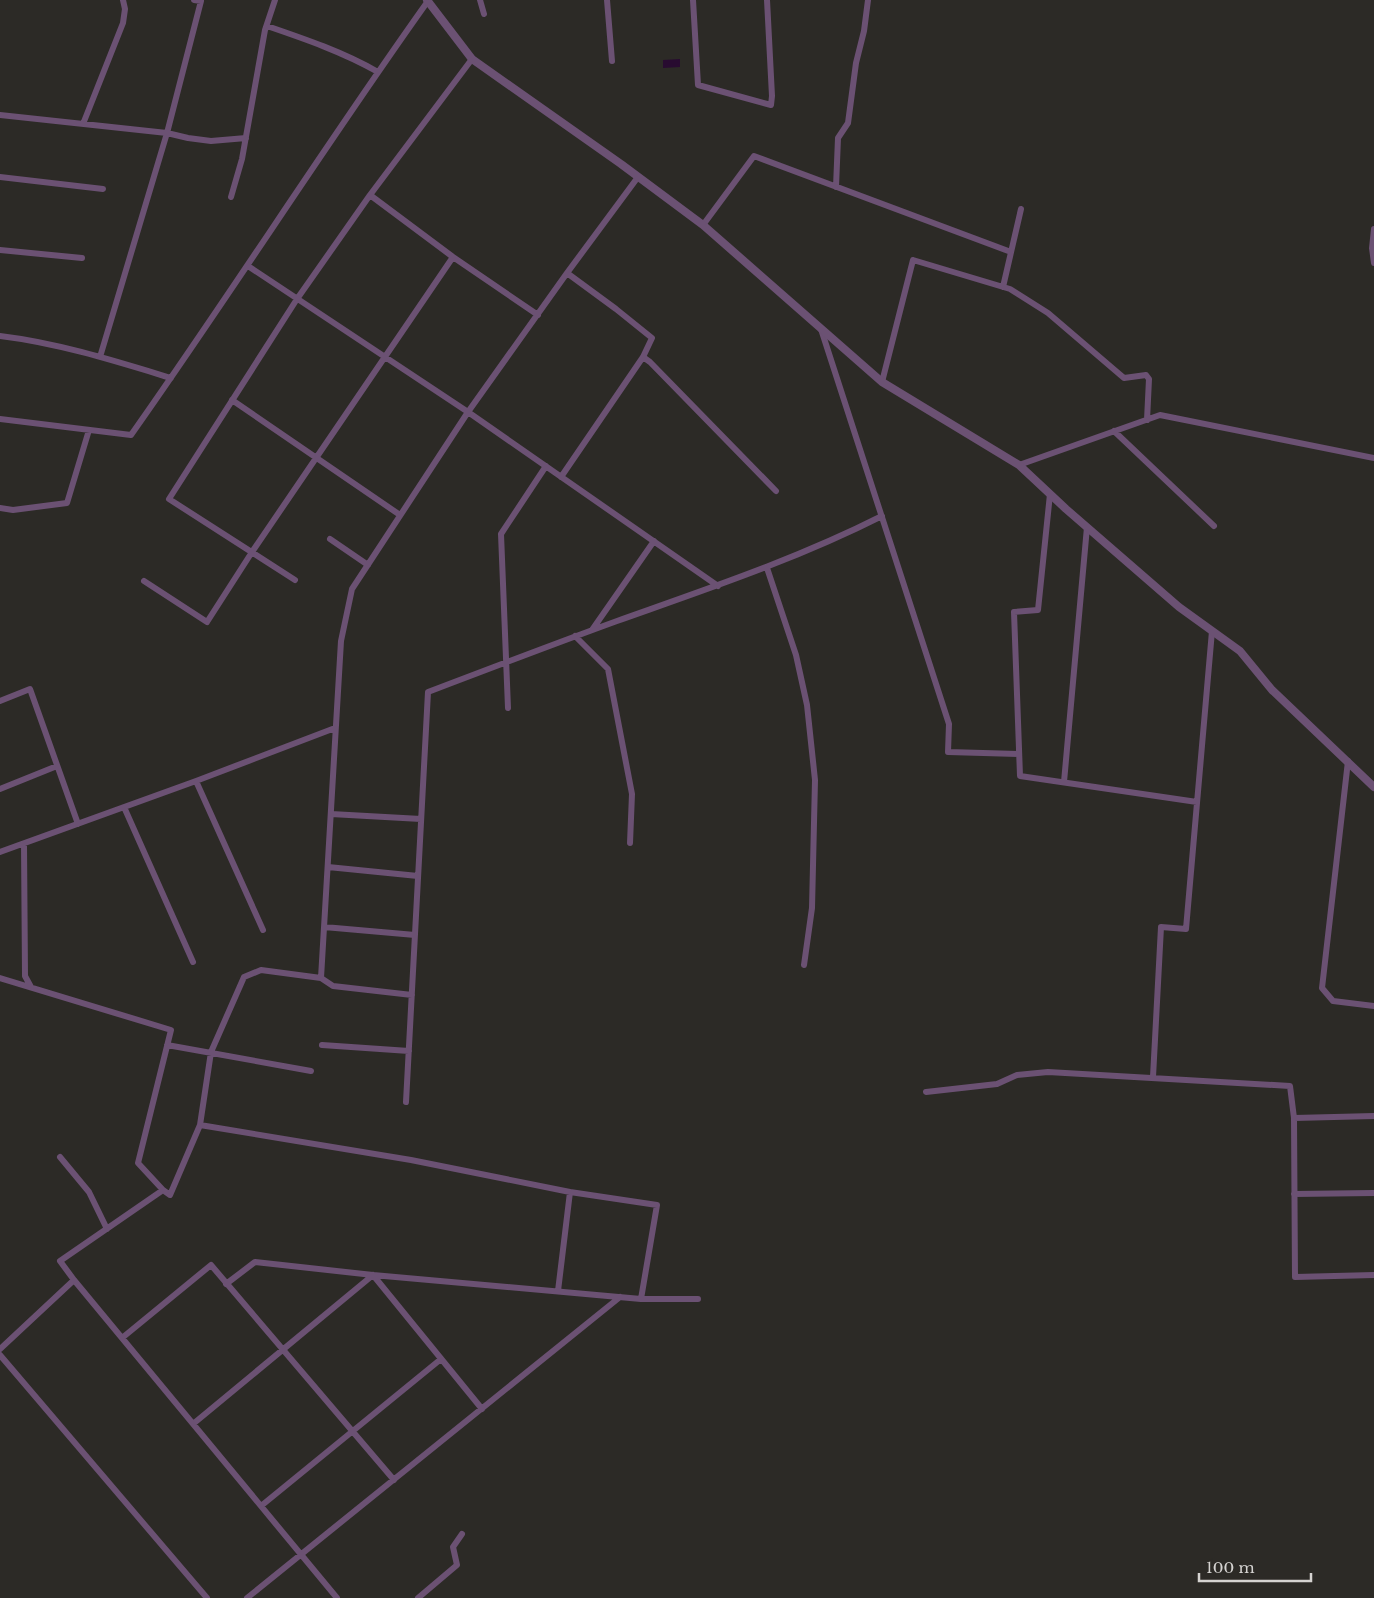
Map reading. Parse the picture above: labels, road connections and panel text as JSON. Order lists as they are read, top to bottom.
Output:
{
  "scale_bar": "100 m"
}
